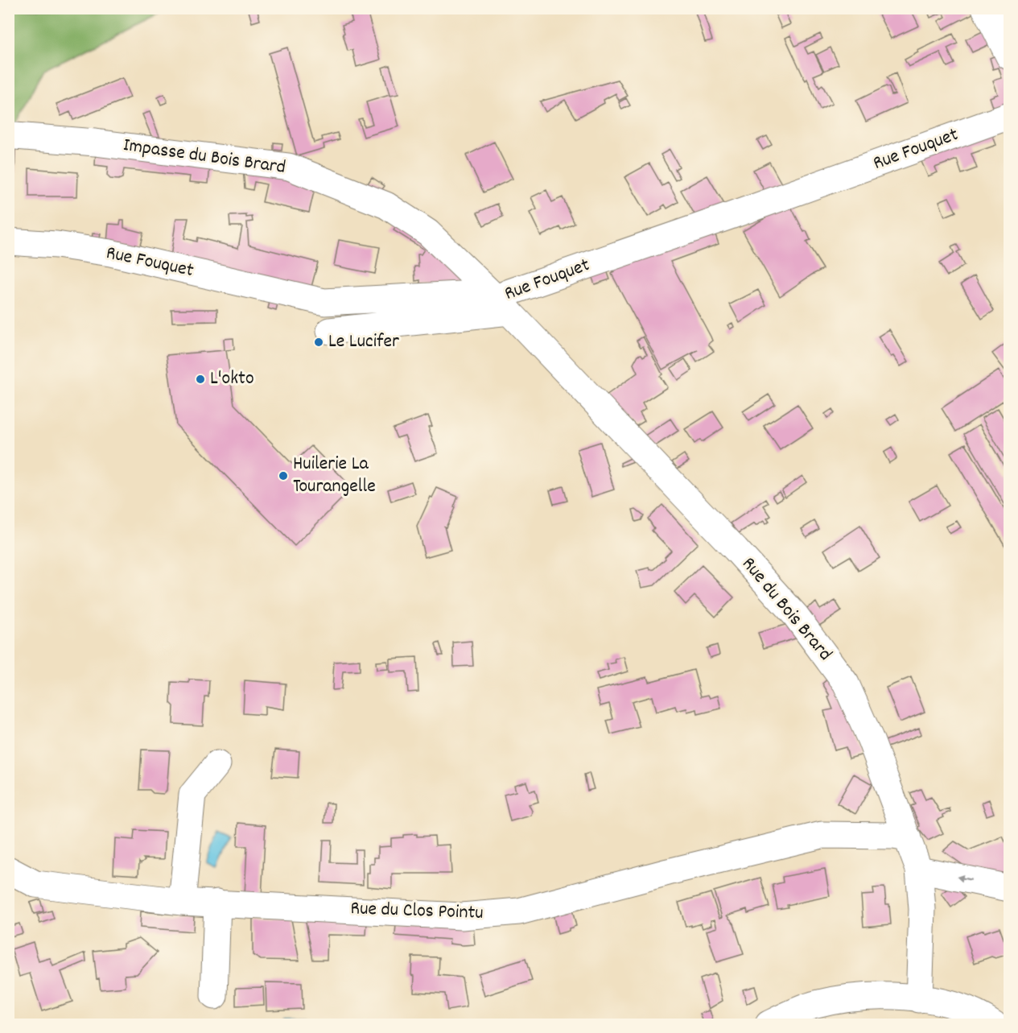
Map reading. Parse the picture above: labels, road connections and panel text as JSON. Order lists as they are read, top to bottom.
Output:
{
  "streets": {
    "street": [
      "Rue Fouquet",
      "Impasse du Bois Brard",
      "Rue du Bois Brard",
      "Rue du Clos Pointu"
    ]
  },
  "crossings": [
    ["Rue Fouquet", "Impasse du Bois Brard"],
    ["Rue Fouquet", "Rue du Bois Brard"],
    ["Impasse du Bois Brard", "Rue du Bois Brard"],
    ["Rue du Bois Brard", "Rue du Clos Pointu"]
  ],
  "places": ["Le Lucifer", "L'okto", "Huilerie La Tourangelle"]
}
